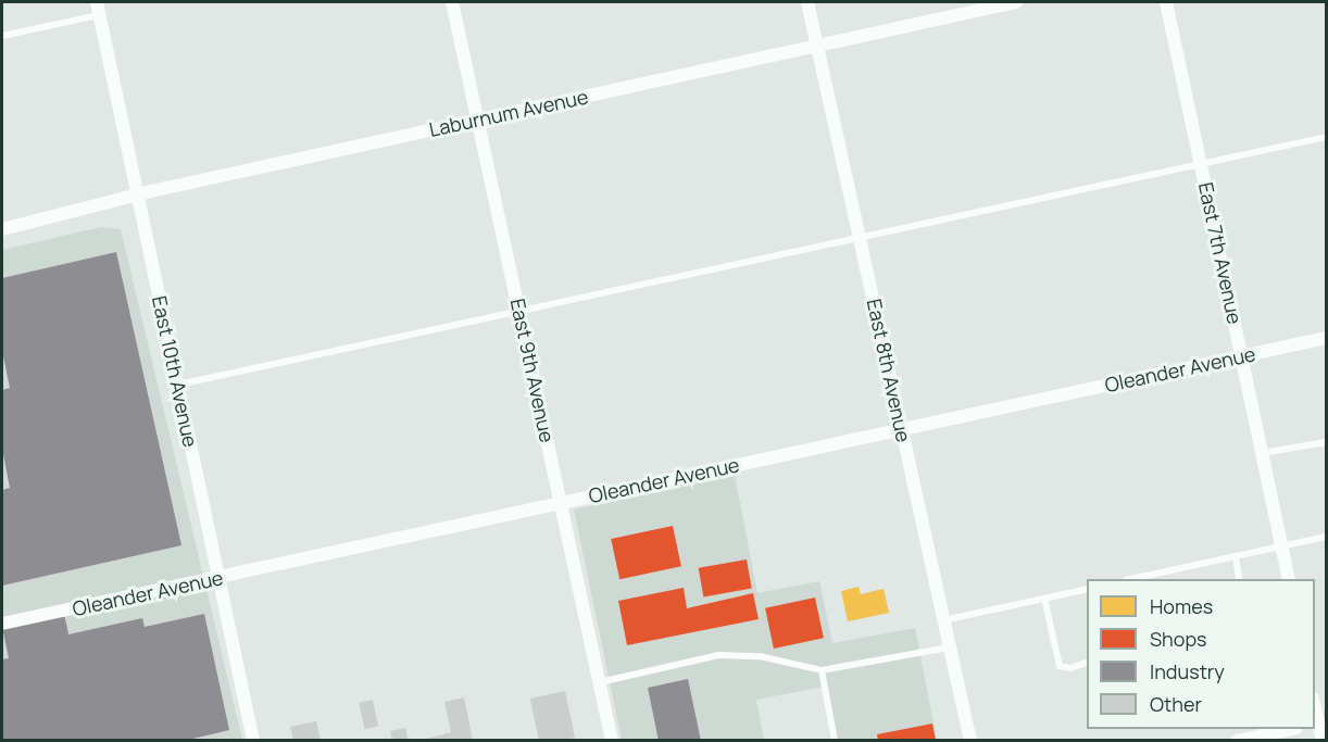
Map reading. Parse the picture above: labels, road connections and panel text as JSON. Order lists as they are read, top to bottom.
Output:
{
  "streets": {
    "street": [
      "Laburnum Avenue",
      "East 7th Avenue",
      "Oleander Avenue",
      "East 9th Avenue",
      "East 8th Avenue",
      "East 10th Avenue"
    ]
  },
  "crossings": [
    ["Laburnum Avenue", "East 9th Avenue"],
    ["Laburnum Avenue", "East 8th Avenue"],
    ["Laburnum Avenue", "East 10th Avenue"],
    ["East 7th Avenue", "Oleander Avenue"],
    ["Oleander Avenue", "East 9th Avenue"],
    ["Oleander Avenue", "East 8th Avenue"],
    ["Oleander Avenue", "East 10th Avenue"]
  ],
  "legend": [
    "Homes",
    "Shops",
    "Industry",
    "Other"
  ]
}
